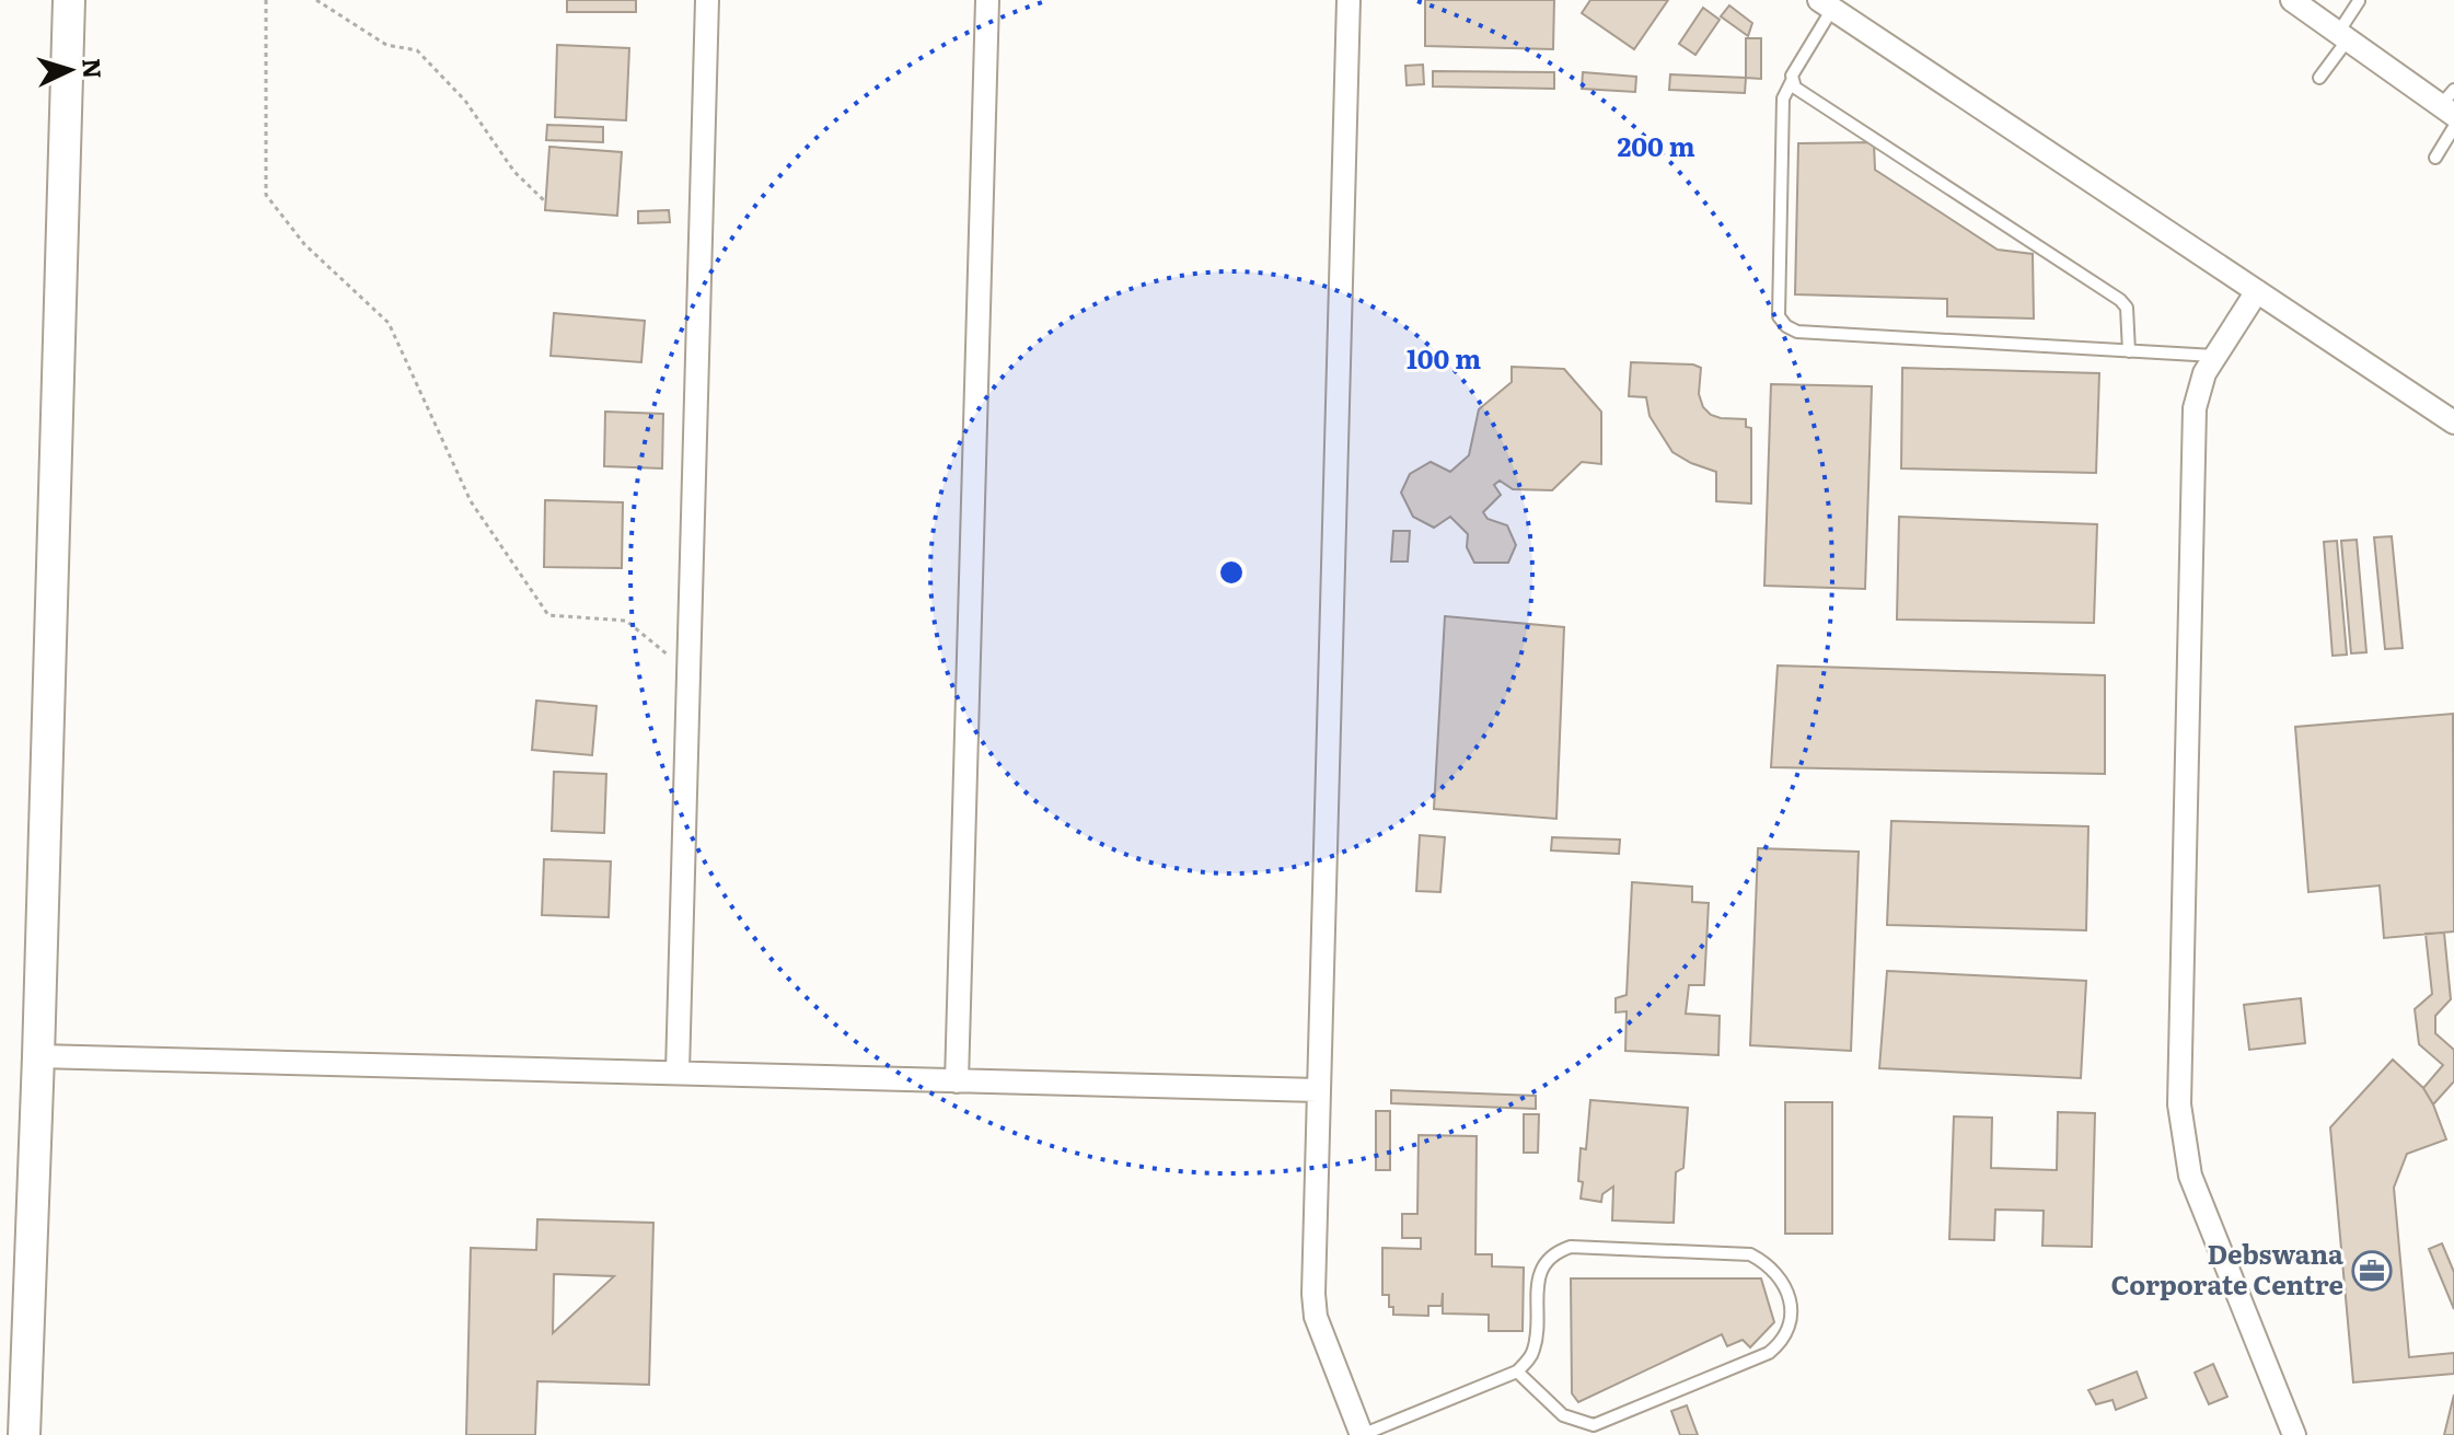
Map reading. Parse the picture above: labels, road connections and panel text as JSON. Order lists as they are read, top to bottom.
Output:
{
  "places": {
    "office": ["Debswana Corporate Centre"]
  },
  "north": "right",
  "rings": ["200 m", "100 m"]
}
